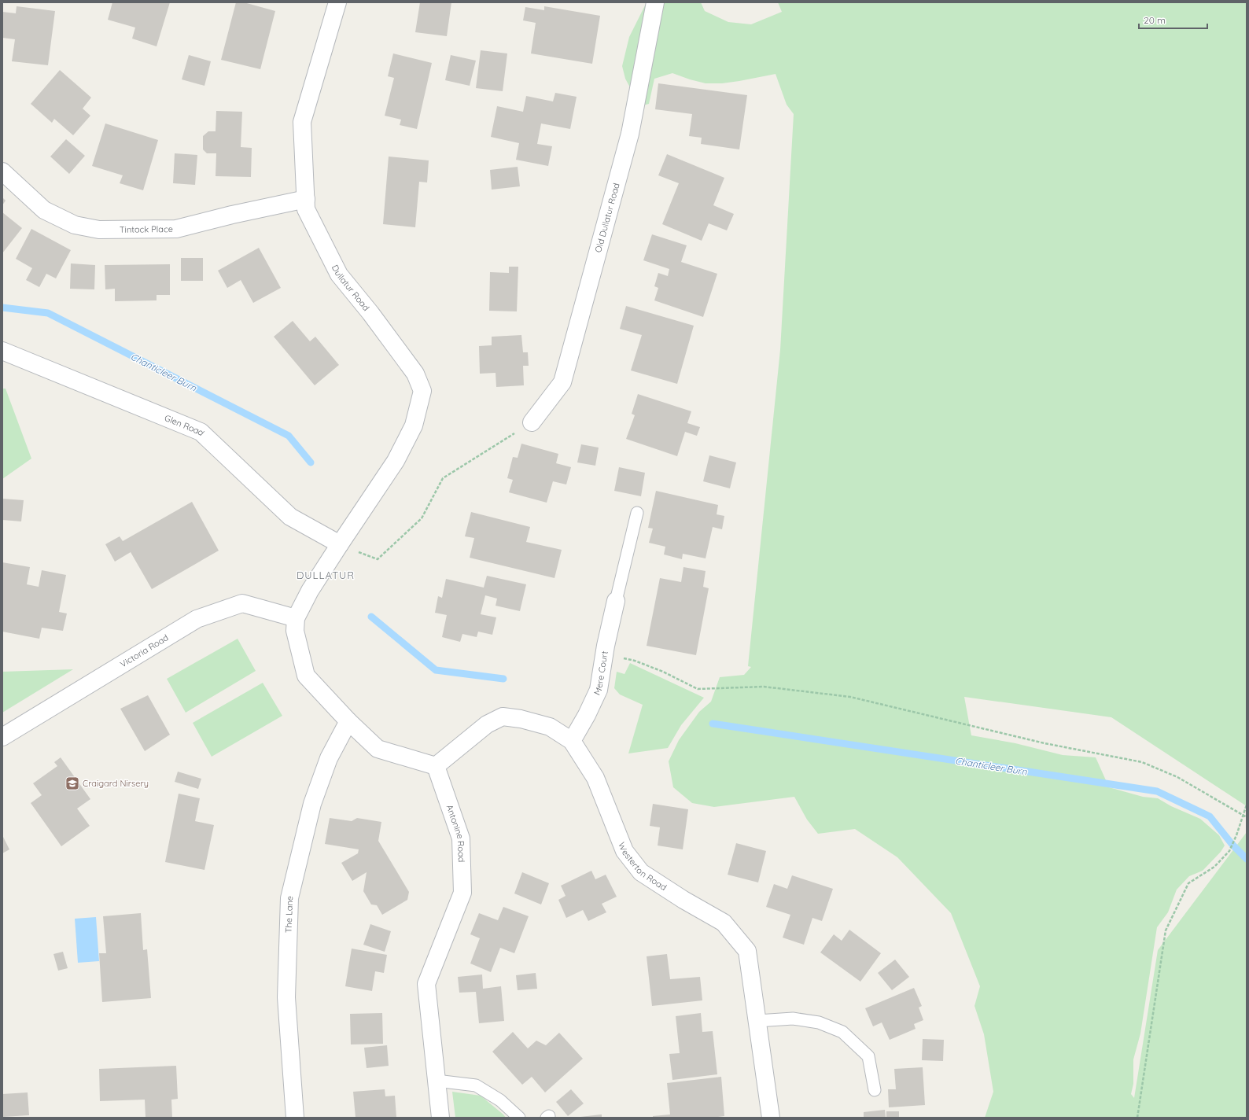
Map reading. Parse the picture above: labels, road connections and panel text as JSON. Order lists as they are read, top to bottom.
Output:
{
  "streets": {
    "street": [
      "Old Dullatur Road",
      "Tintock Place",
      "Dullatur Road",
      "Glen Road",
      "Victoria Road",
      "Mere Court",
      "Antonine Road",
      "Westerton Road",
      "The Lane"
    ]
  },
  "crossings": [
    ["Tintock Place", "Dullatur Road"],
    ["Dullatur Road", "Glen Road"],
    ["Dullatur Road", "Victoria Road"],
    ["Mere Court", "Westerton Road"],
    ["Antonine Road", "Westerton Road"]
  ],
  "districts": ["DULLATUR"],
  "water": ["Chanticleer Burn"],
  "places": {
    "school or university": ["Craigard Nirsery"]
  },
  "scale_bar": "20 m"
}
